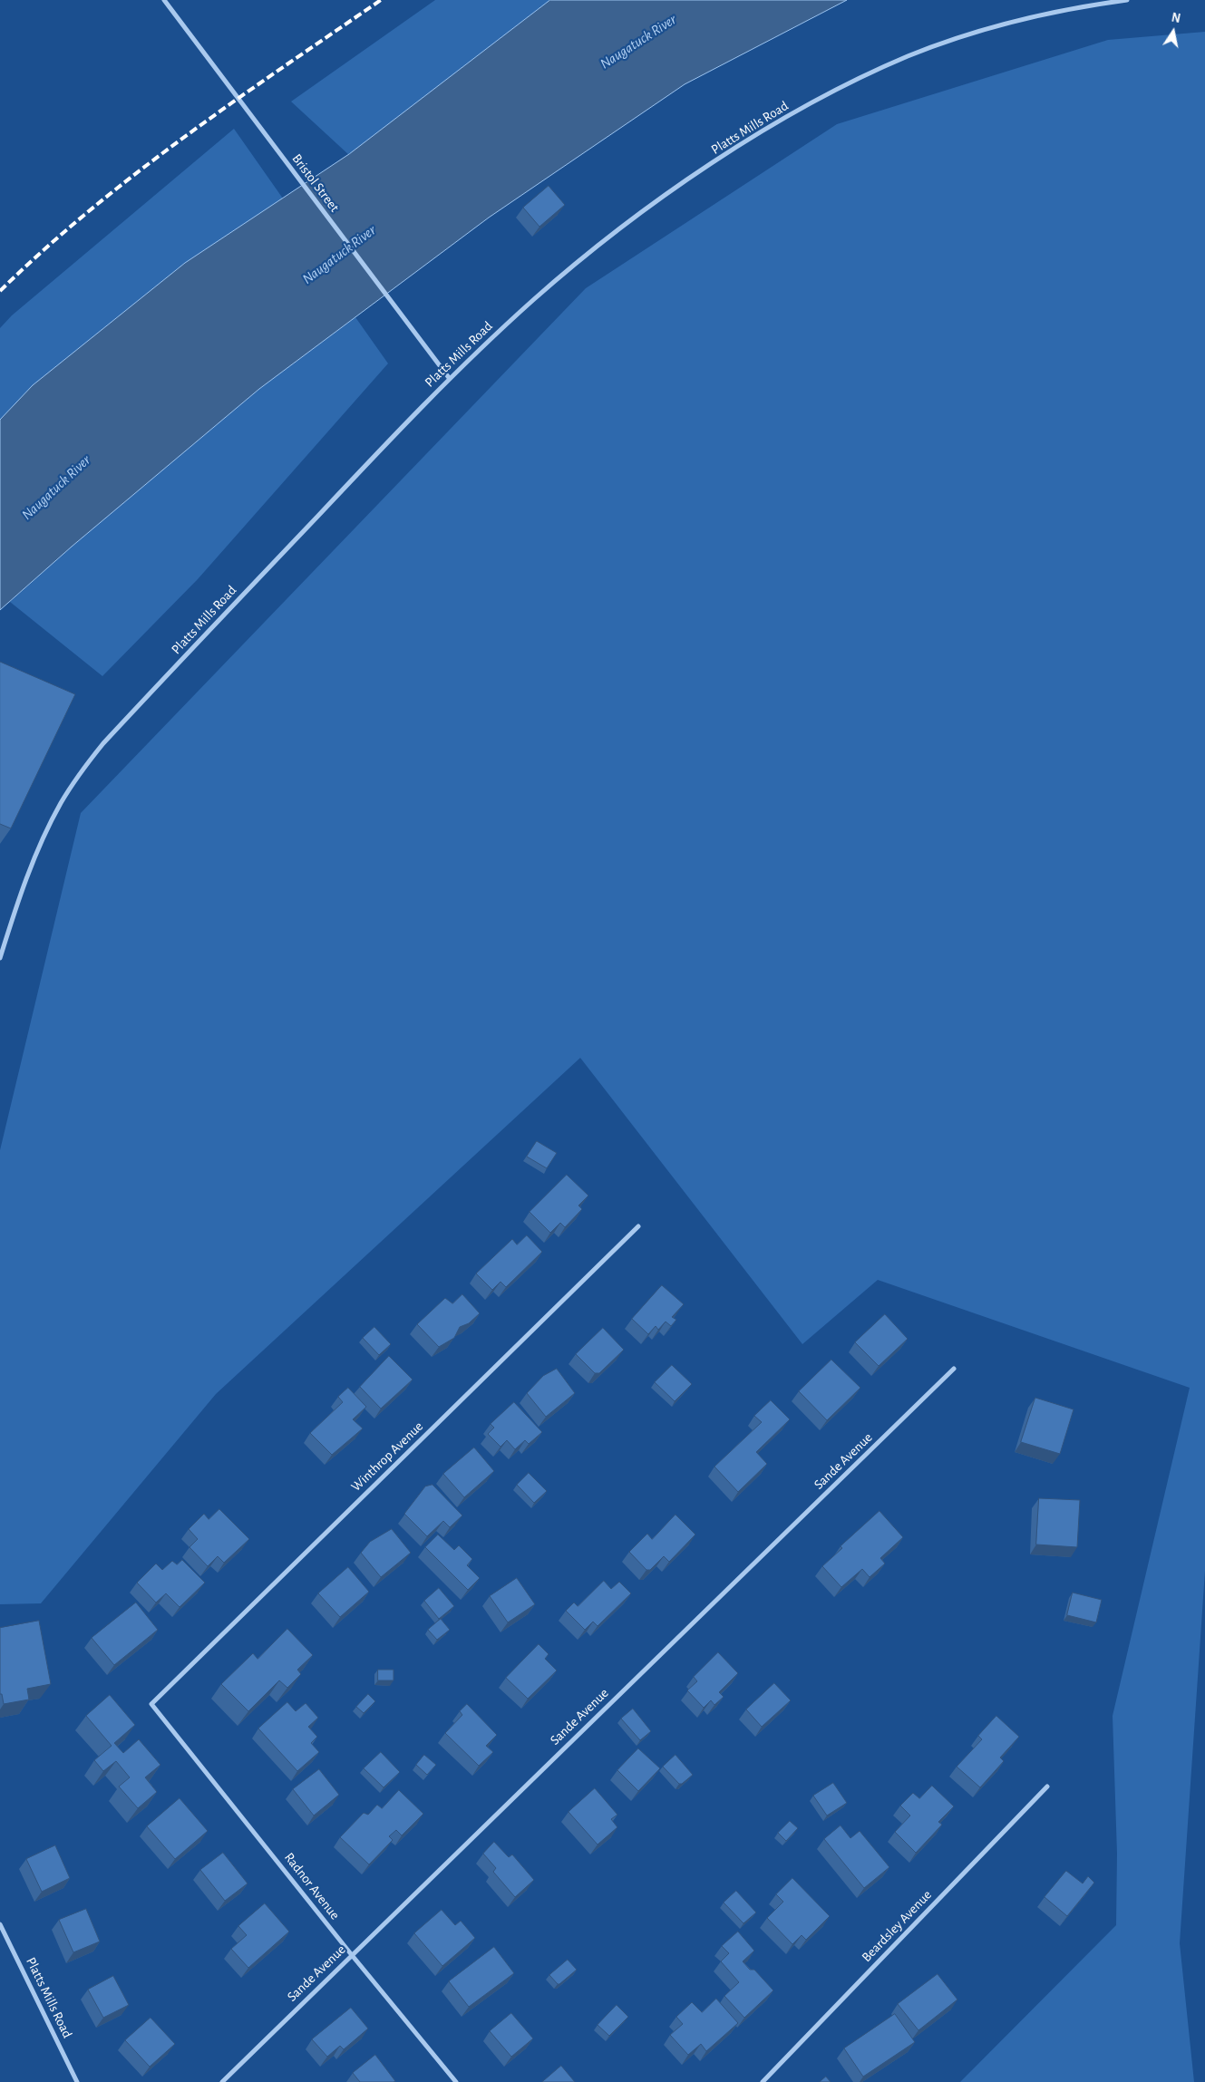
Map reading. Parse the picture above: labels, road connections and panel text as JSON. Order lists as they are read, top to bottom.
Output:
{
  "streets": {
    "street": [
      "Platts Mills Road",
      "Bristol Street",
      "Winthrop Avenue",
      "Sande Avenue",
      "Radnor Avenue",
      "Beardsley Avenue"
    ]
  },
  "crossings": [
    ["Platts Mills Road", "Bristol Street"],
    ["Winthrop Avenue", "Radnor Avenue"],
    ["Sande Avenue", "Radnor Avenue"]
  ],
  "water": ["Naugatuck River"],
  "north": "top"
}
